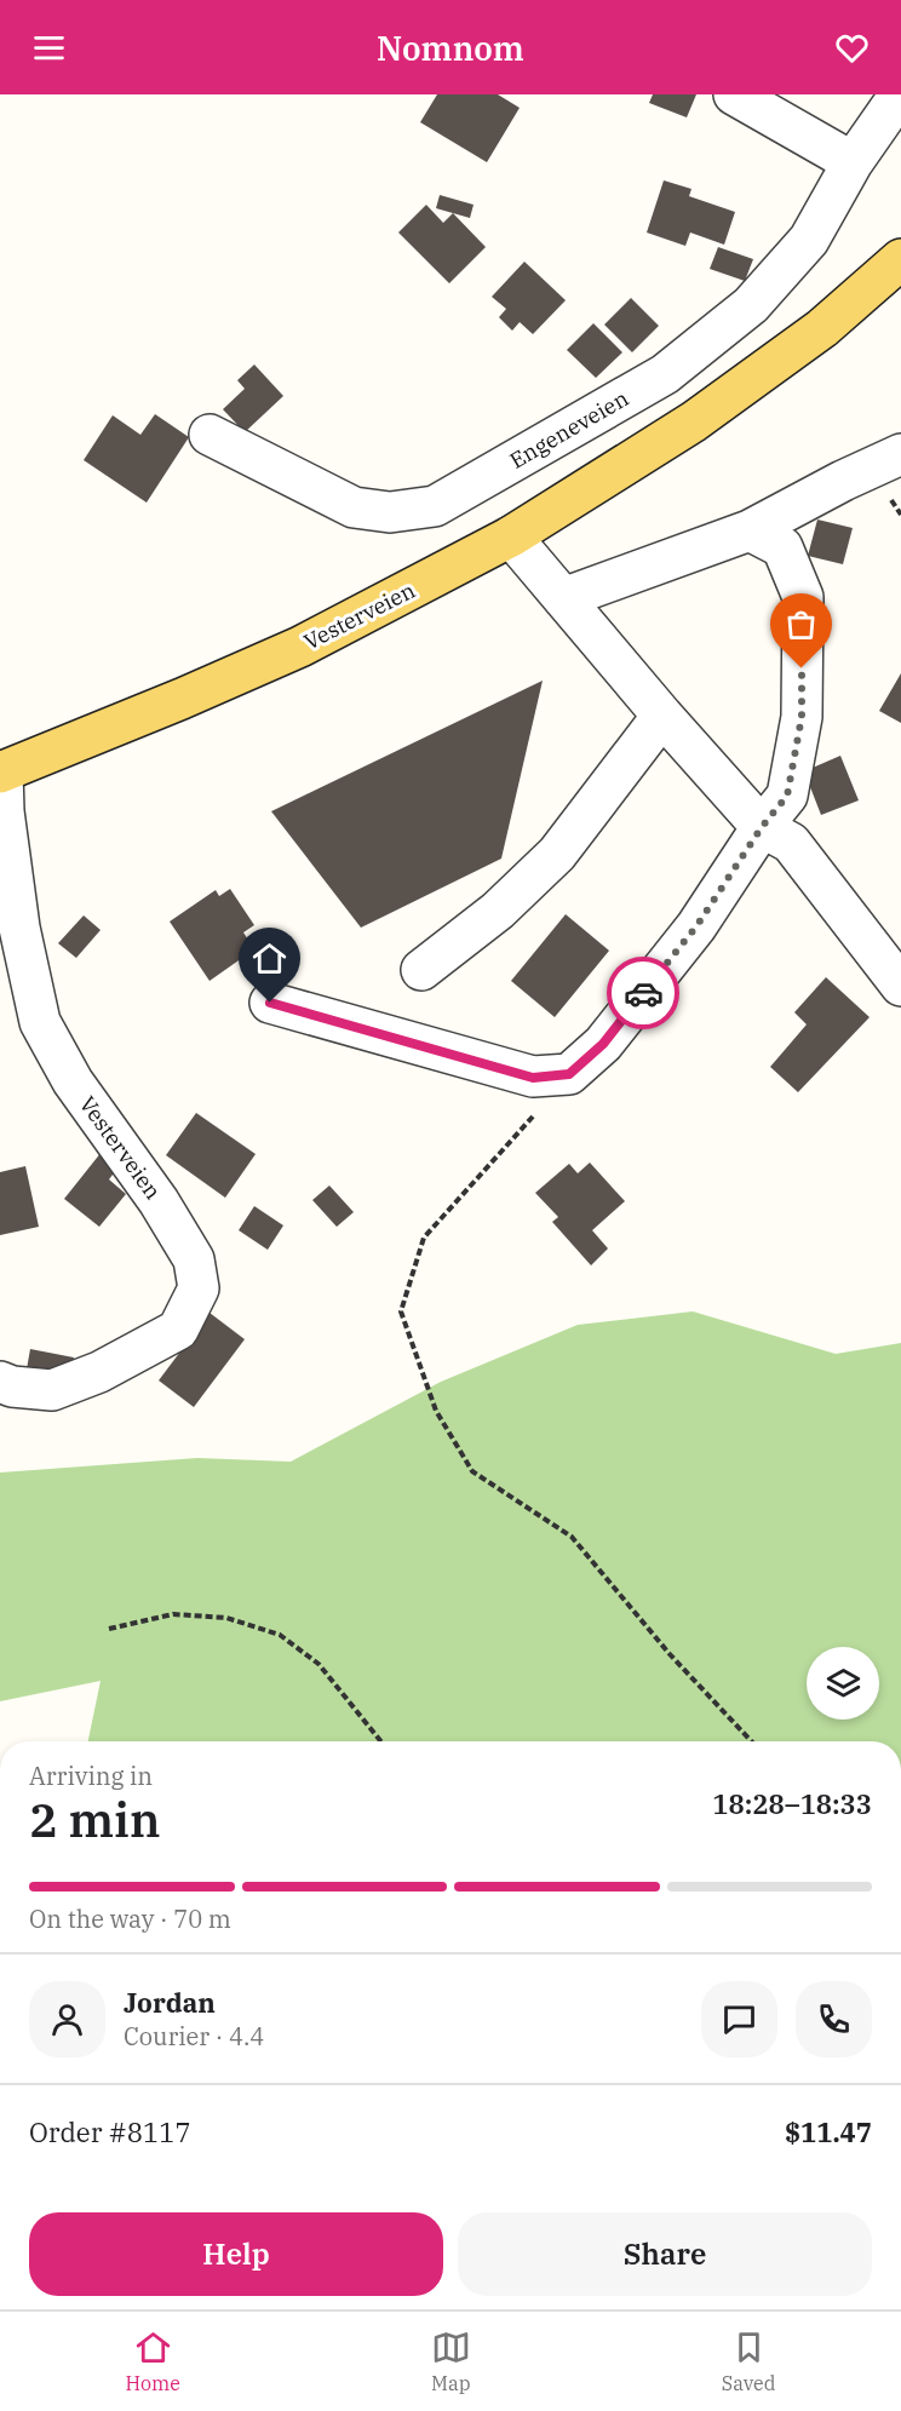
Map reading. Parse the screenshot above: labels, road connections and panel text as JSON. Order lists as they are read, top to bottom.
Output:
{
  "streets": {
    "main road": ["Vesterveien"],
    "street": ["Engeneveien"]
  },
  "page": {
    "header": "Nomnom",
    "heading": ["2 min", "Arriving in", "18:28–18:33"],
    "panel": [
      "Jordan",
      "Courier · 4.4",
      "Order #8117",
      "$11.47"
    ],
    "bar": "On the way · 70 m",
    "buttons": ["Help", "Share"],
    "tabs": ["Home", "Map", "Saved"]
  }
}
